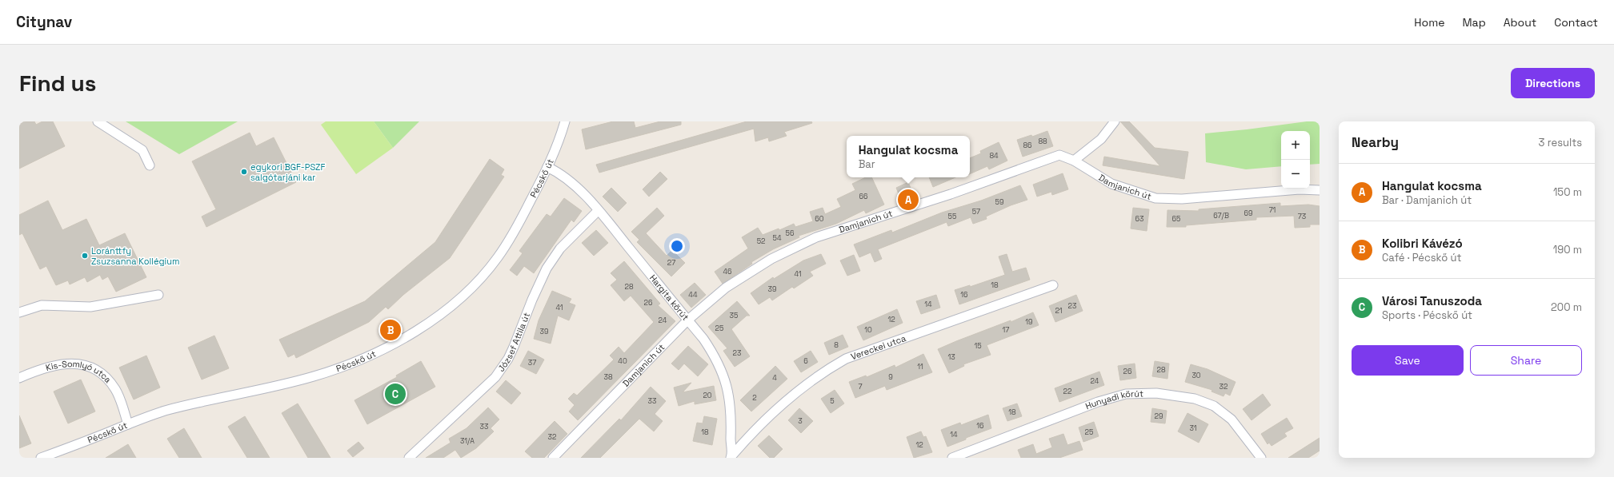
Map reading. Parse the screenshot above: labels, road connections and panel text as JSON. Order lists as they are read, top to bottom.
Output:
{
  "streets": {
    "street": [
      "Pécskő út",
      "Damjanich út",
      "Hargita körút",
      "József Attila út",
      "Vereckei utca",
      "Kis-Somlyó utca",
      "Hunyadi körút"
    ]
  },
  "crossings": [
    ["Pécskő út", "Hargita körút"],
    ["Pécskő út", "Kis-Somlyó utca"],
    ["Damjanich út", "Hargita körút"],
    ["Hargita körút", "József Attila út"],
    ["Hargita körút", "Vereckei utca"]
  ],
  "places": ["egykori BGF-PSZF salgótarjáni kar", "Loránttfy Zsuzsanna Kollégium"],
  "house_numbers": [
    "88",
    "86",
    "84",
    "66",
    "59",
    "71",
    "57",
    "69",
    "67/B",
    "55",
    "73",
    "60",
    "63",
    "65",
    "56",
    "54",
    "52",
    "27",
    "46",
    "41",
    "18",
    "28",
    "39",
    "44",
    "16",
    "26",
    "14",
    "23",
    "41",
    "21",
    "35",
    "12",
    "24",
    "19",
    "25",
    "10",
    "17",
    "39",
    "8",
    "15",
    "23",
    "13",
    "40",
    "6",
    "37",
    "11",
    "28",
    "26",
    "30",
    "38",
    "9",
    "4",
    "24",
    "7",
    "32",
    "22",
    "20",
    "2",
    "33",
    "5",
    "18",
    "29",
    "3",
    "16",
    "33",
    "31",
    "18",
    "25",
    "14",
    "32",
    "31/A",
    "12"
  ],
  "page": {
    "header": "Citynav",
    "nav": [
      "Home",
      "Map",
      "About",
      "Contact"
    ],
    "buttons": [
      "Directions",
      ["Save", "Share"]
    ],
    "title": "Find us",
    "heading": ["Nearby", "3 results"],
    "map_buttons": ["+", "−"],
    "popup": ["Hangulat kocsma", "Bar"],
    "list": [
      {
        "mark": "A",
        "name": "Hangulat kocsma",
        "note": "Bar · Damjanich út",
        "value": "150 m"
      },
      {
        "mark": "B",
        "name": "Kolibri Kávézó",
        "note": "Café · Pécskő út",
        "value": "190 m"
      },
      {
        "mark": "C",
        "name": "Városi Tanuszoda",
        "note": "Sports · Pécskő út",
        "value": "200 m"
      }
    ],
    "pins": ["A", "B", "C"]
  }
}
